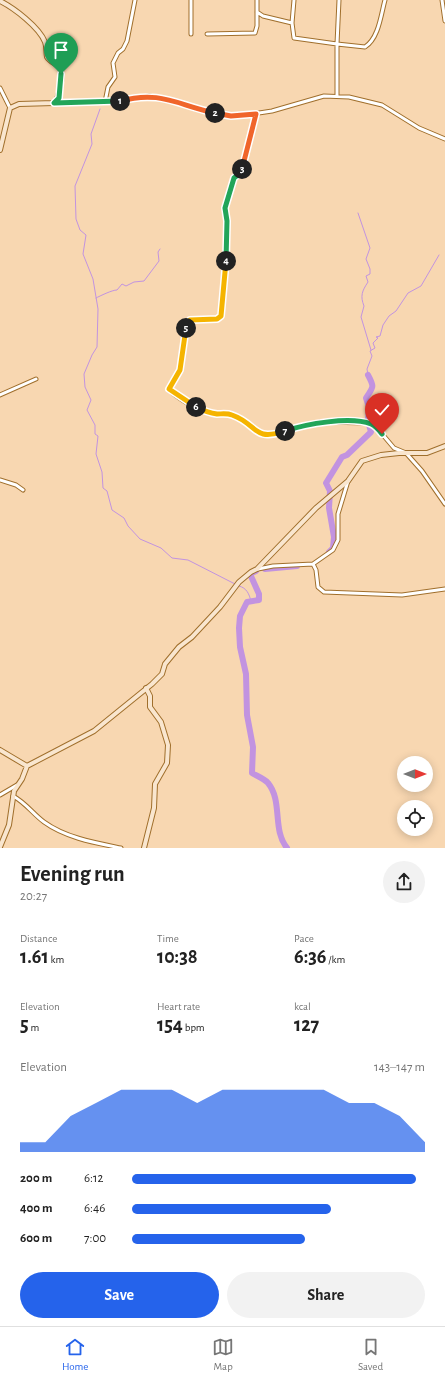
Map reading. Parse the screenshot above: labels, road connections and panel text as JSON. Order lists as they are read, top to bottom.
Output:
{
  "north": "right",
  "page": {
    "pins": [
      "1",
      "2",
      "3",
      "4",
      "5",
      "6",
      "7"
    ],
    "heading": ["Evening run", "20:27"],
    "stats": [
      ["Distance", "1.61 km"],
      ["Time", "10:38"],
      ["Pace", "6:36 /km"],
      ["Elevation", "5 m"],
      ["Heart rate", "154 bpm"],
      ["kcal", "127"]
    ],
    "chart": ["Elevation", "143–147 m"],
    "list": [
      {
        "name": "200 m",
        "note": "6:12"
      },
      {
        "name": "400 m",
        "note": "6:46"
      },
      {
        "name": "600 m",
        "note": "7:00"
      }
    ],
    "buttons": ["Save", "Share"],
    "tabs": ["Home", "Map", "Saved"]
  }
}
